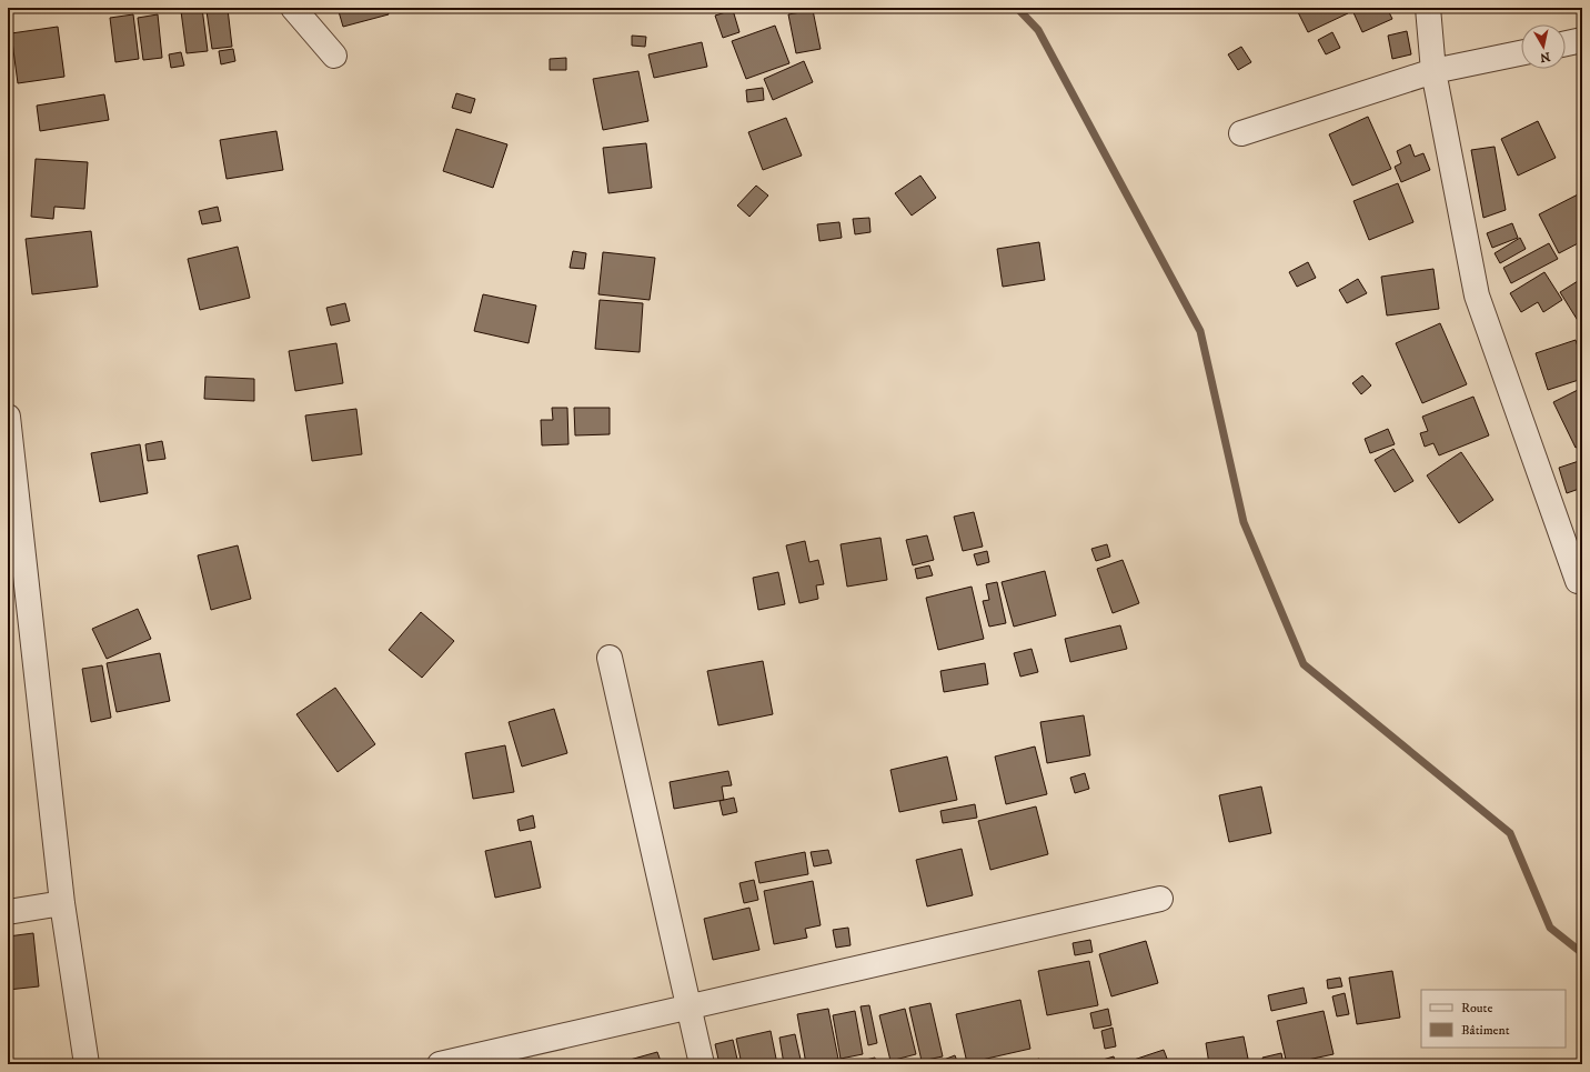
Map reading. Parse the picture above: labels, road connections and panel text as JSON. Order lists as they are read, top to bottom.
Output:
{
  "legend": ["Route", "Bâtiment"],
  "north": "bottom"
}
